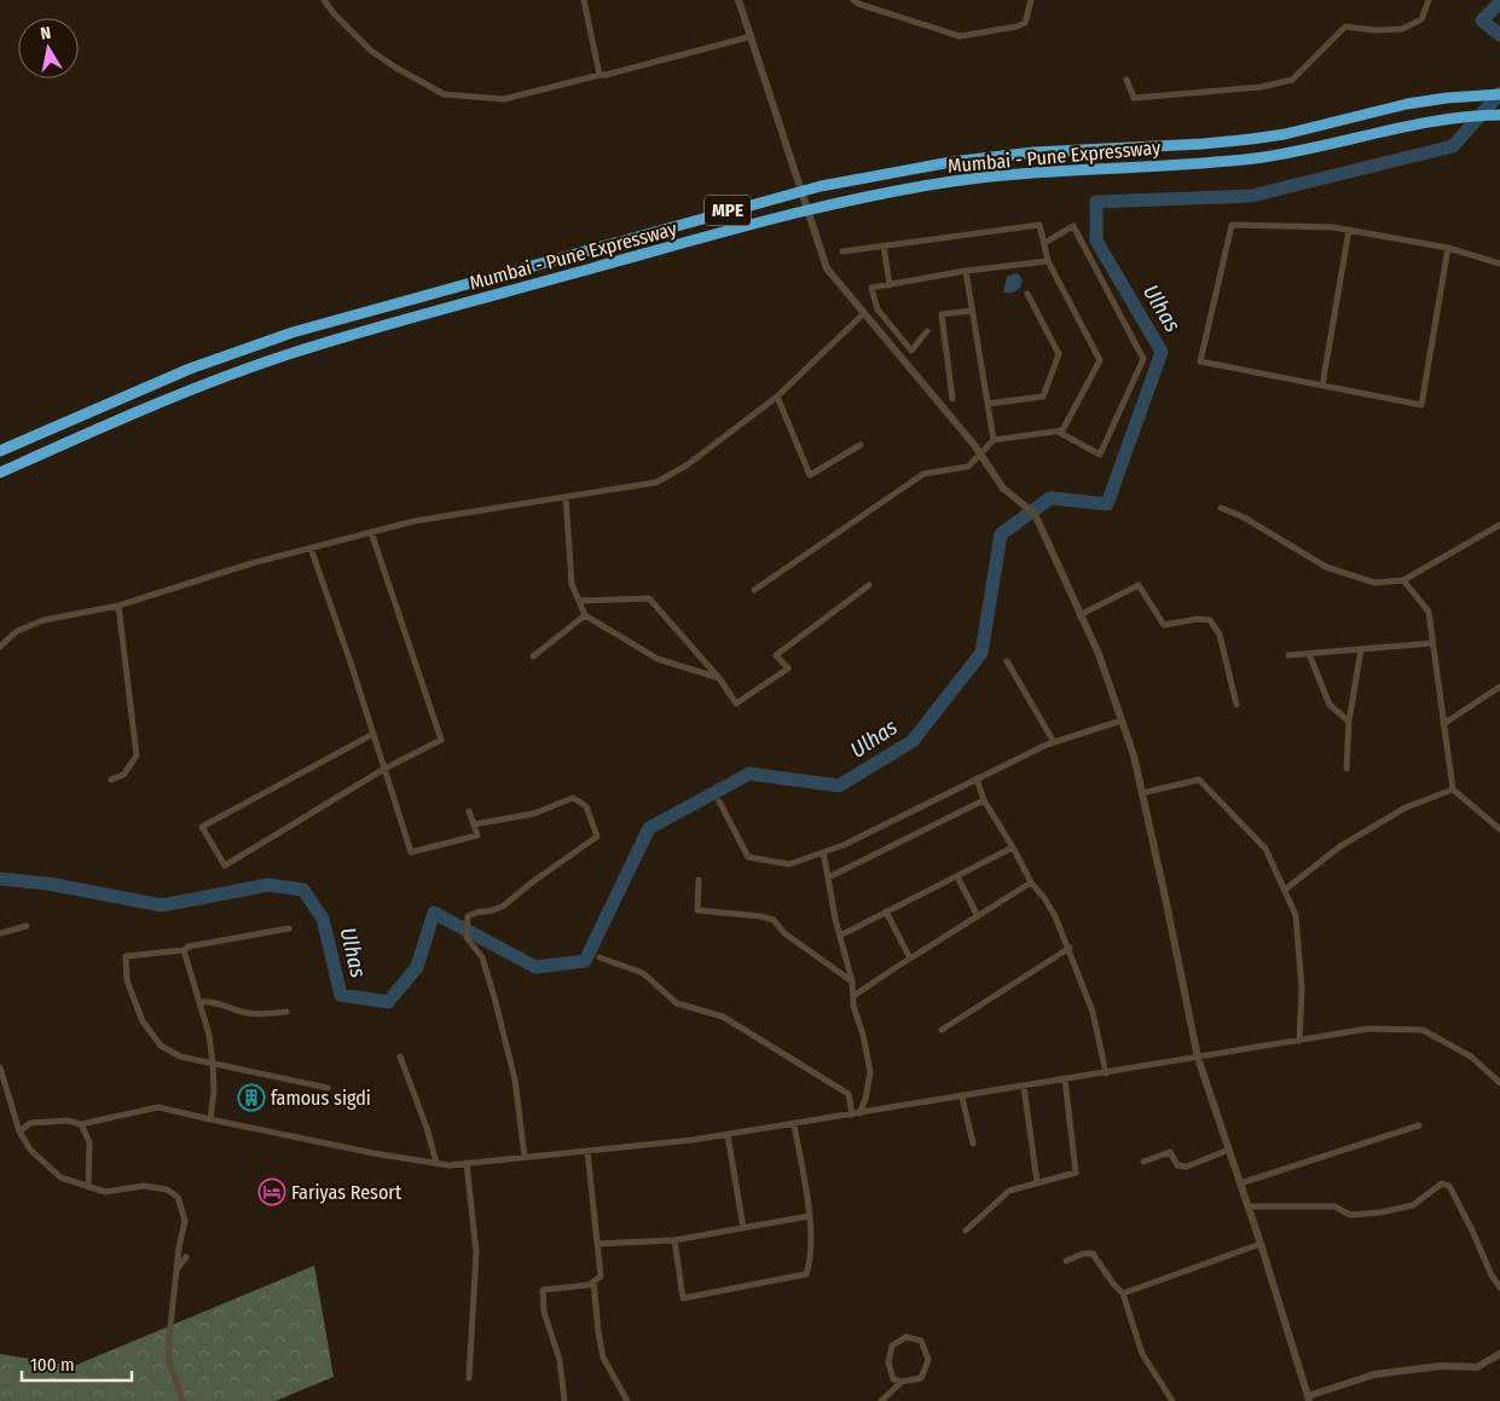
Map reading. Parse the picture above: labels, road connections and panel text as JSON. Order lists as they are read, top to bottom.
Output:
{
  "streets": {
    "highway": ["Mumbai - Pune Expressway", "MPE"]
  },
  "water": ["Ulhas"],
  "places": {
    "building": ["famous sigdi"],
    "hotel": ["Fariyas Resort"]
  },
  "scale_bar": "100 m",
  "north": "top"
}
